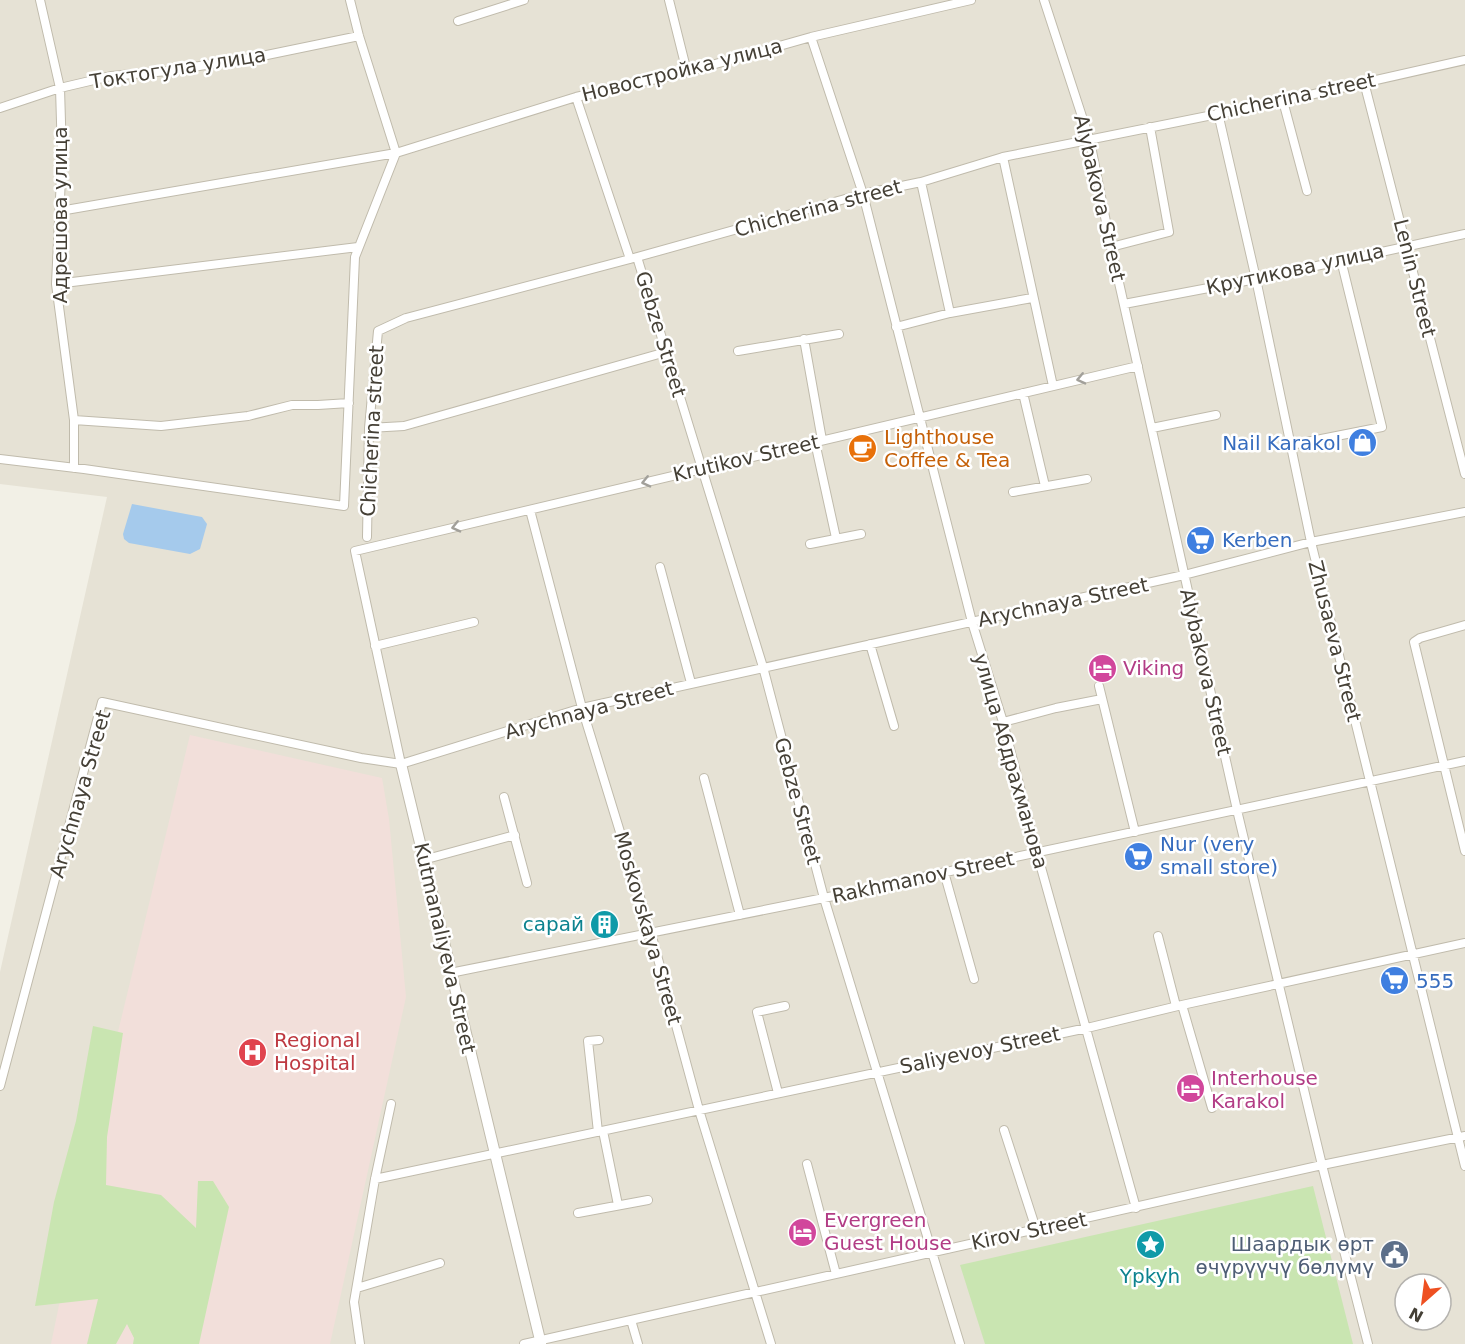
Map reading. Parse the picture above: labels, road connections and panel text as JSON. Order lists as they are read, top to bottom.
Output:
{
  "streets": {
    "street": [
      "Токтогула улица",
      "Новостройка улица",
      "Chicherina street",
      "Alybakova Street",
      "Адрешова улица",
      "Крутикова улица",
      "Lenin Street",
      "Gebze Street",
      "Krutikov Street",
      "Arychnaya Street",
      "Zhusaeva Street",
      "улица Абдрахманова",
      "Rakhmanov Street",
      "Moskovskaya Street",
      "Kutmanaliyeva Street",
      "Saliyevoy Street",
      "Kirov Street"
    ]
  },
  "crossings": [
    ["Токтогула улица", "Адрешова улица"],
    ["Новостройка улица", "Адрешова улица"],
    ["Новостройка улица", "Gebze Street"],
    ["Новостройка улица", "улица Абдрахманова"],
    ["Chicherina street", "Alybakova Street"],
    ["Chicherina street", "Lenin Street"],
    ["Chicherina street", "Gebze Street"],
    ["Chicherina street", "Zhusaeva Street"],
    ["Chicherina street", "улица Абдрахманова"],
    ["Alybakova Street", "Крутикова улица"],
    ["Alybakova Street", "Krutikov Street"],
    ["Alybakova Street", "Arychnaya Street"],
    ["Alybakova Street", "Rakhmanov Street"],
    ["Alybakova Street", "Saliyevoy Street"],
    ["Alybakova Street", "Kirov Street"],
    ["Крутикова улица", "Lenin Street"],
    ["Крутикова улица", "Zhusaeva Street"],
    ["Gebze Street", "Krutikov Street"],
    ["Gebze Street", "Arychnaya Street"],
    ["Gebze Street", "Rakhmanov Street"],
    ["Gebze Street", "Saliyevoy Street"],
    ["Gebze Street", "Kirov Street"],
    ["Krutikov Street", "улица Абдрахманова"],
    ["Krutikov Street", "Moskovskaya Street"],
    ["Krutikov Street", "Kutmanaliyeva Street"],
    ["Arychnaya Street", "Zhusaeva Street"],
    ["Arychnaya Street", "улица Абдрахманова"],
    ["Arychnaya Street", "Moskovskaya Street"],
    ["Arychnaya Street", "Kutmanaliyeva Street"],
    ["Zhusaeva Street", "Rakhmanov Street"],
    ["Zhusaeva Street", "Saliyevoy Street"],
    ["Zhusaeva Street", "Kirov Street"],
    ["улица Абдрахманова", "Rakhmanov Street"],
    ["улица Абдрахманова", "Saliyevoy Street"],
    ["улица Абдрахманова", "Kirov Street"],
    ["Rakhmanov Street", "Moskovskaya Street"],
    ["Rakhmanov Street", "Kutmanaliyeva Street"],
    ["Moskovskaya Street", "Saliyevoy Street"],
    ["Moskovskaya Street", "Kirov Street"],
    ["Kutmanaliyeva Street", "Saliyevoy Street"],
    ["Kutmanaliyeva Street", "Kirov Street"]
  ],
  "one_way": ["Krutikov Street"],
  "places": {
    "shop": ["Nail Karakol"],
    "cafe": ["Lighthouse Coffee & Tea"],
    "supermarket": ["Kerben", "Nur (very small store)", "555"],
    "hotel": ["Viking", "Interhouse Karakol", "Evergreen Guest House"],
    "building": ["сарай"],
    "hospital": ["Regional Hospital"],
    "place": ["Ypkyh"],
    "public building": ["Шаардык өрт өчүрүүчү бөлүмү"]
  },
  "north": "bottom left"
}
